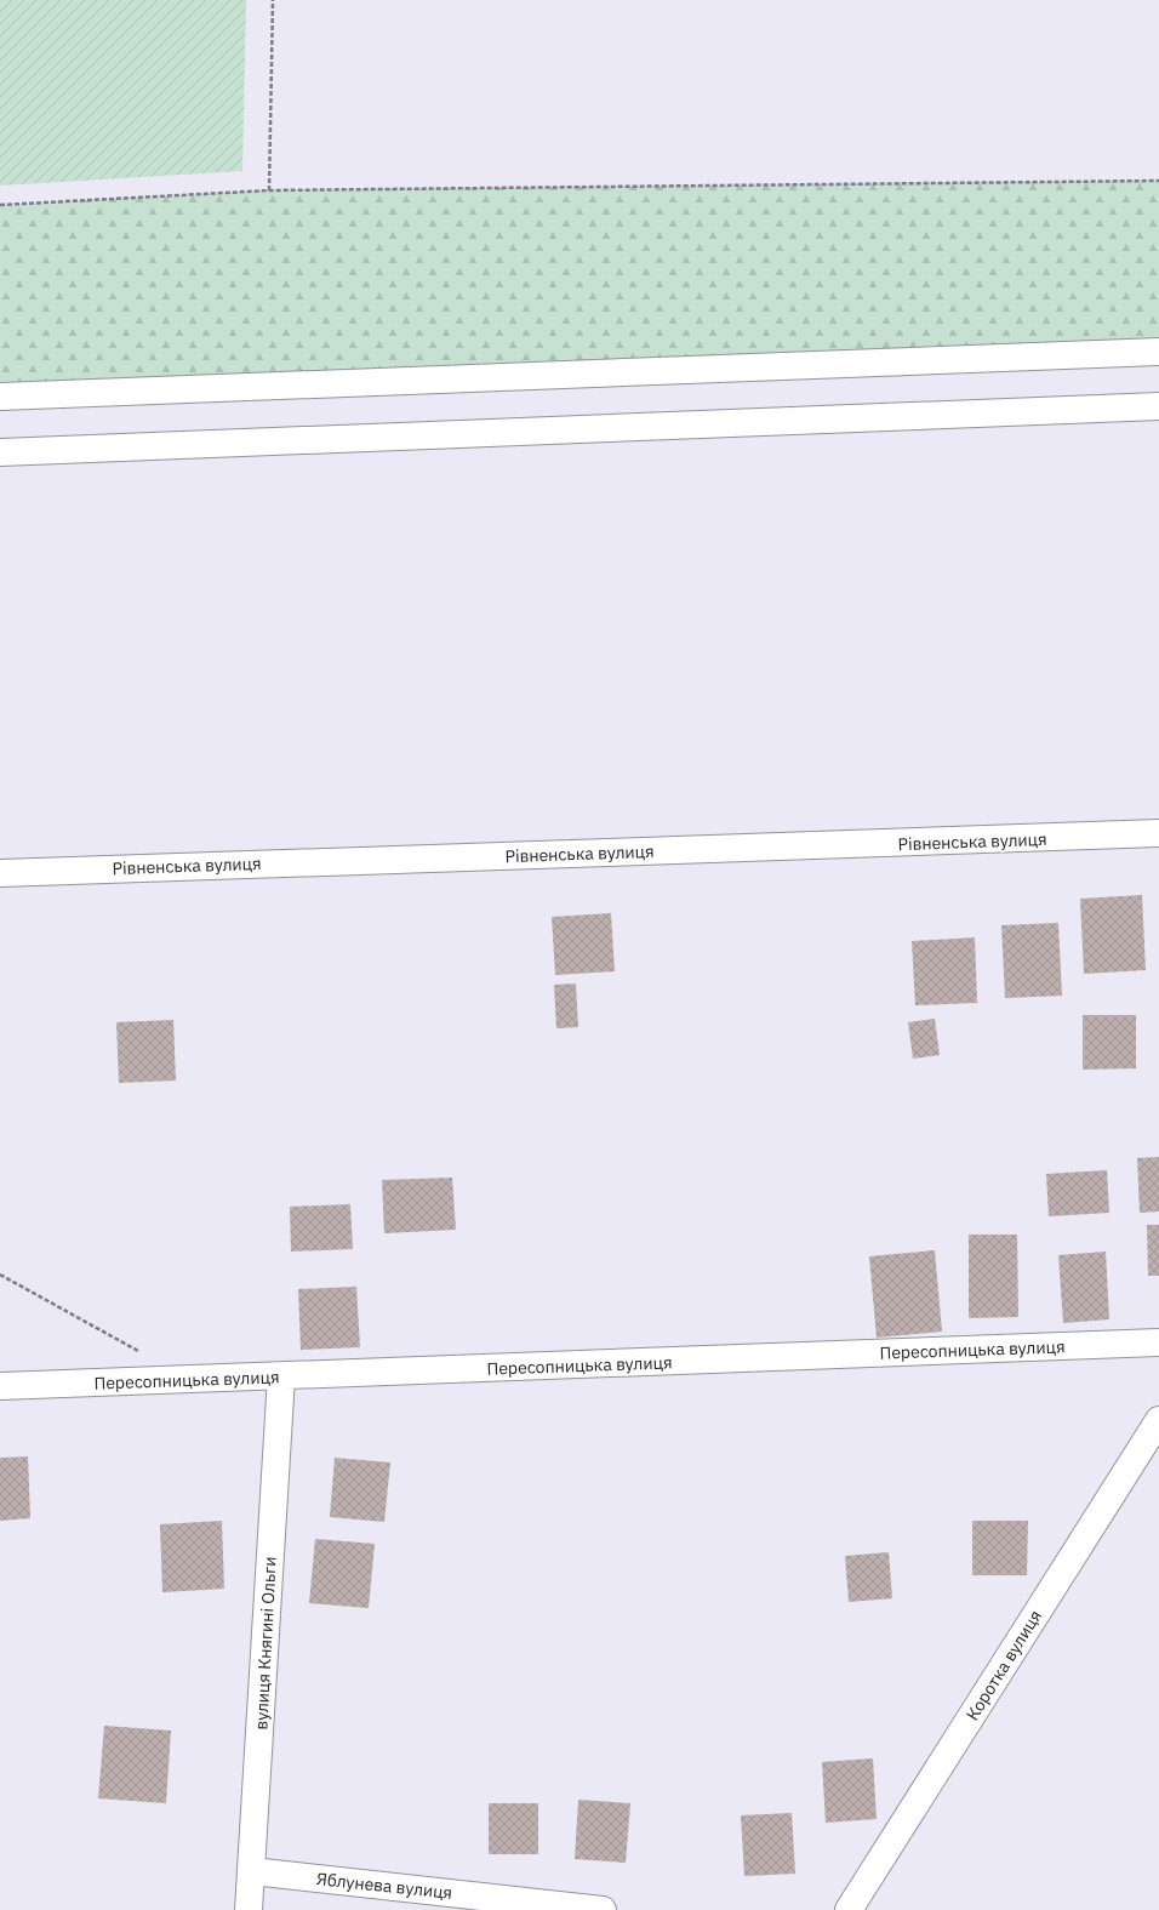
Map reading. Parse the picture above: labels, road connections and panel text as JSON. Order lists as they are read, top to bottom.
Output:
{
  "streets": {
    "street": [
      "Рівненська вулиця",
      "Пересопницька вулиця",
      "вулиця Княгині Ольги",
      "Коротка вулиця",
      "Яблунева вулиця"
    ]
  },
  "crossings": [
    ["Пересопницька вулиця", "вулиця Княгині Ольги"],
    ["вулиця Княгині Ольги", "Яблунева вулиця"]
  ]
}
